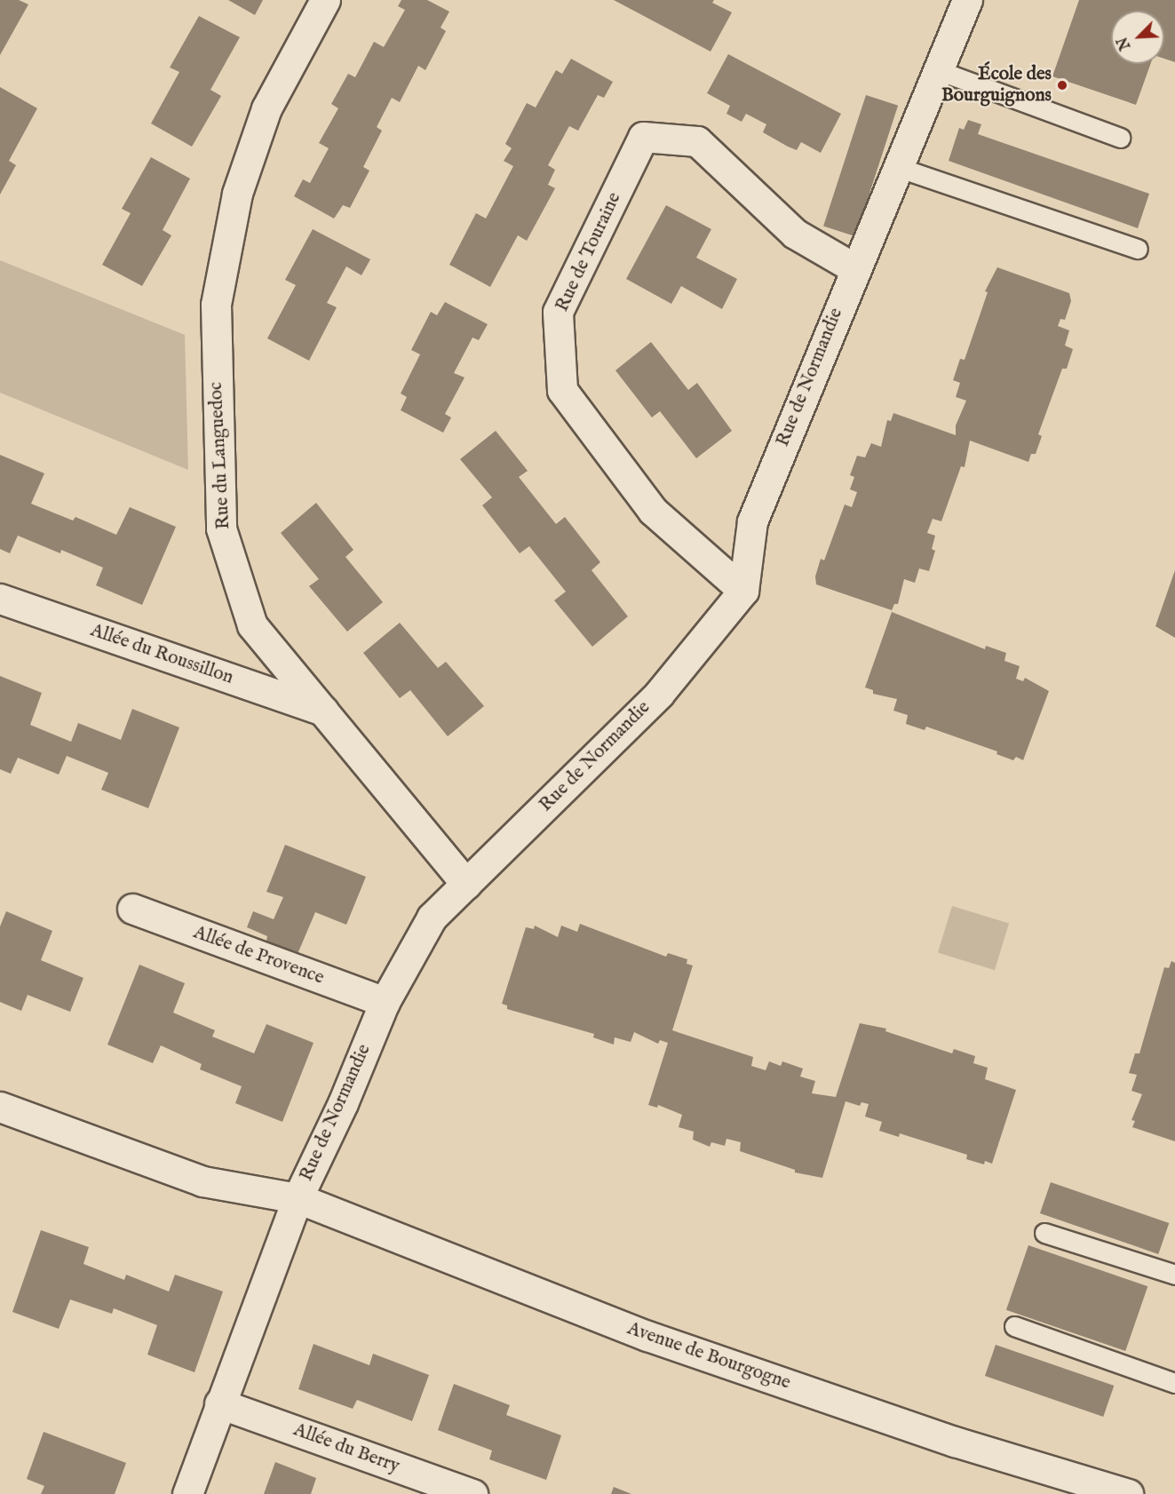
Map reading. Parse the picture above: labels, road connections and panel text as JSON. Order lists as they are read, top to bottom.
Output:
{
  "streets": {
    "street": [
      "Rue de Touraine",
      "Rue de Normandie",
      "Rue du Languedoc",
      "Allée du Roussillon",
      "Allée de Provence",
      "Avenue de Bourgogne",
      "Allée du Berry"
    ]
  },
  "crossings": [
    ["Rue de Touraine", "Rue de Normandie"],
    ["Rue de Normandie", "Rue du Languedoc"],
    ["Rue de Normandie", "Allée de Provence"],
    ["Rue de Normandie", "Avenue de Bourgogne"],
    ["Rue de Normandie", "Allée du Berry"],
    ["Rue du Languedoc", "Allée du Roussillon"]
  ],
  "places": ["École des Bourguignons"],
  "north": "bottom left"
}
